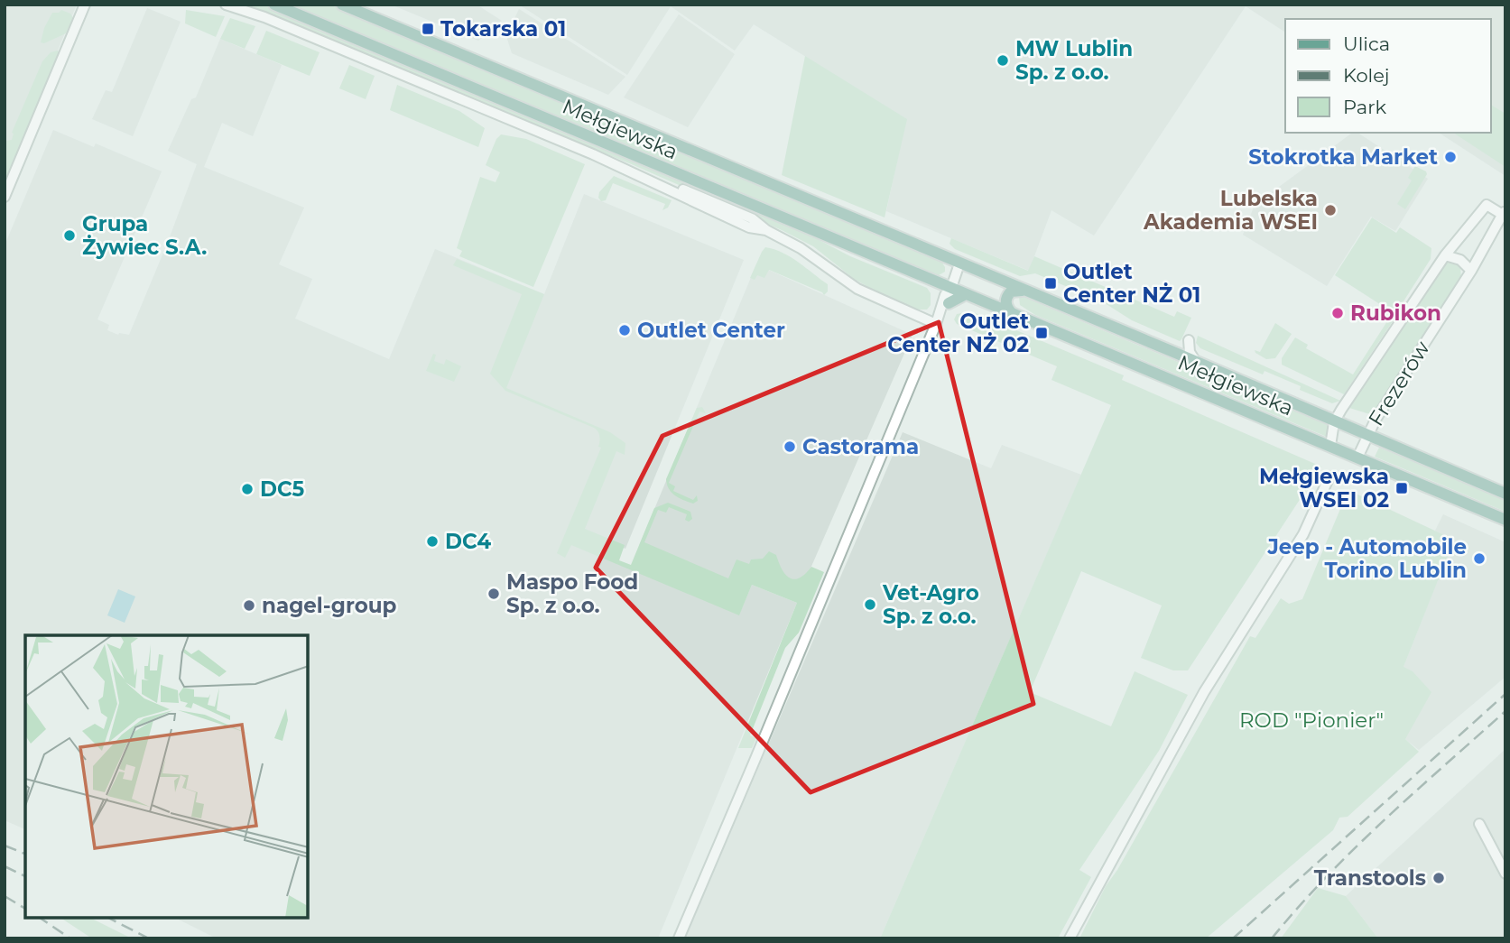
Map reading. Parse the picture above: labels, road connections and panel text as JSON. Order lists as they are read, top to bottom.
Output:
{
  "streets": {
    "main road": ["Mełgiewska"],
    "street": ["Frezerów"]
  },
  "crossings": [
    ["Mełgiewska", "Frezerów"]
  ],
  "parks": ["ROD \"Pionier\""],
  "places": {
    "transit": [
      "Tokarska 01",
      "Outlet Center NŻ 01",
      "Outlet Center NŻ 02",
      "Mełgiewska WSEI 02"
    ],
    "other": [
      "MW Lublin Sp. z o.o.",
      "Stokrotka Market",
      "Lubelska Akademia WSEI",
      "Grupa Żywiec S.A.",
      "Rubikon",
      "Outlet Center",
      "Castorama",
      "DC5",
      "DC4",
      "Jeep - Automobile Torino Lublin",
      "Maspo Food Sp. z o.o.",
      "Vet-Agro Sp. z o.o.",
      "nagel-group",
      "Transtools"
    ]
  },
  "legend": ["Ulica", "Kolej", "Park"]
}
